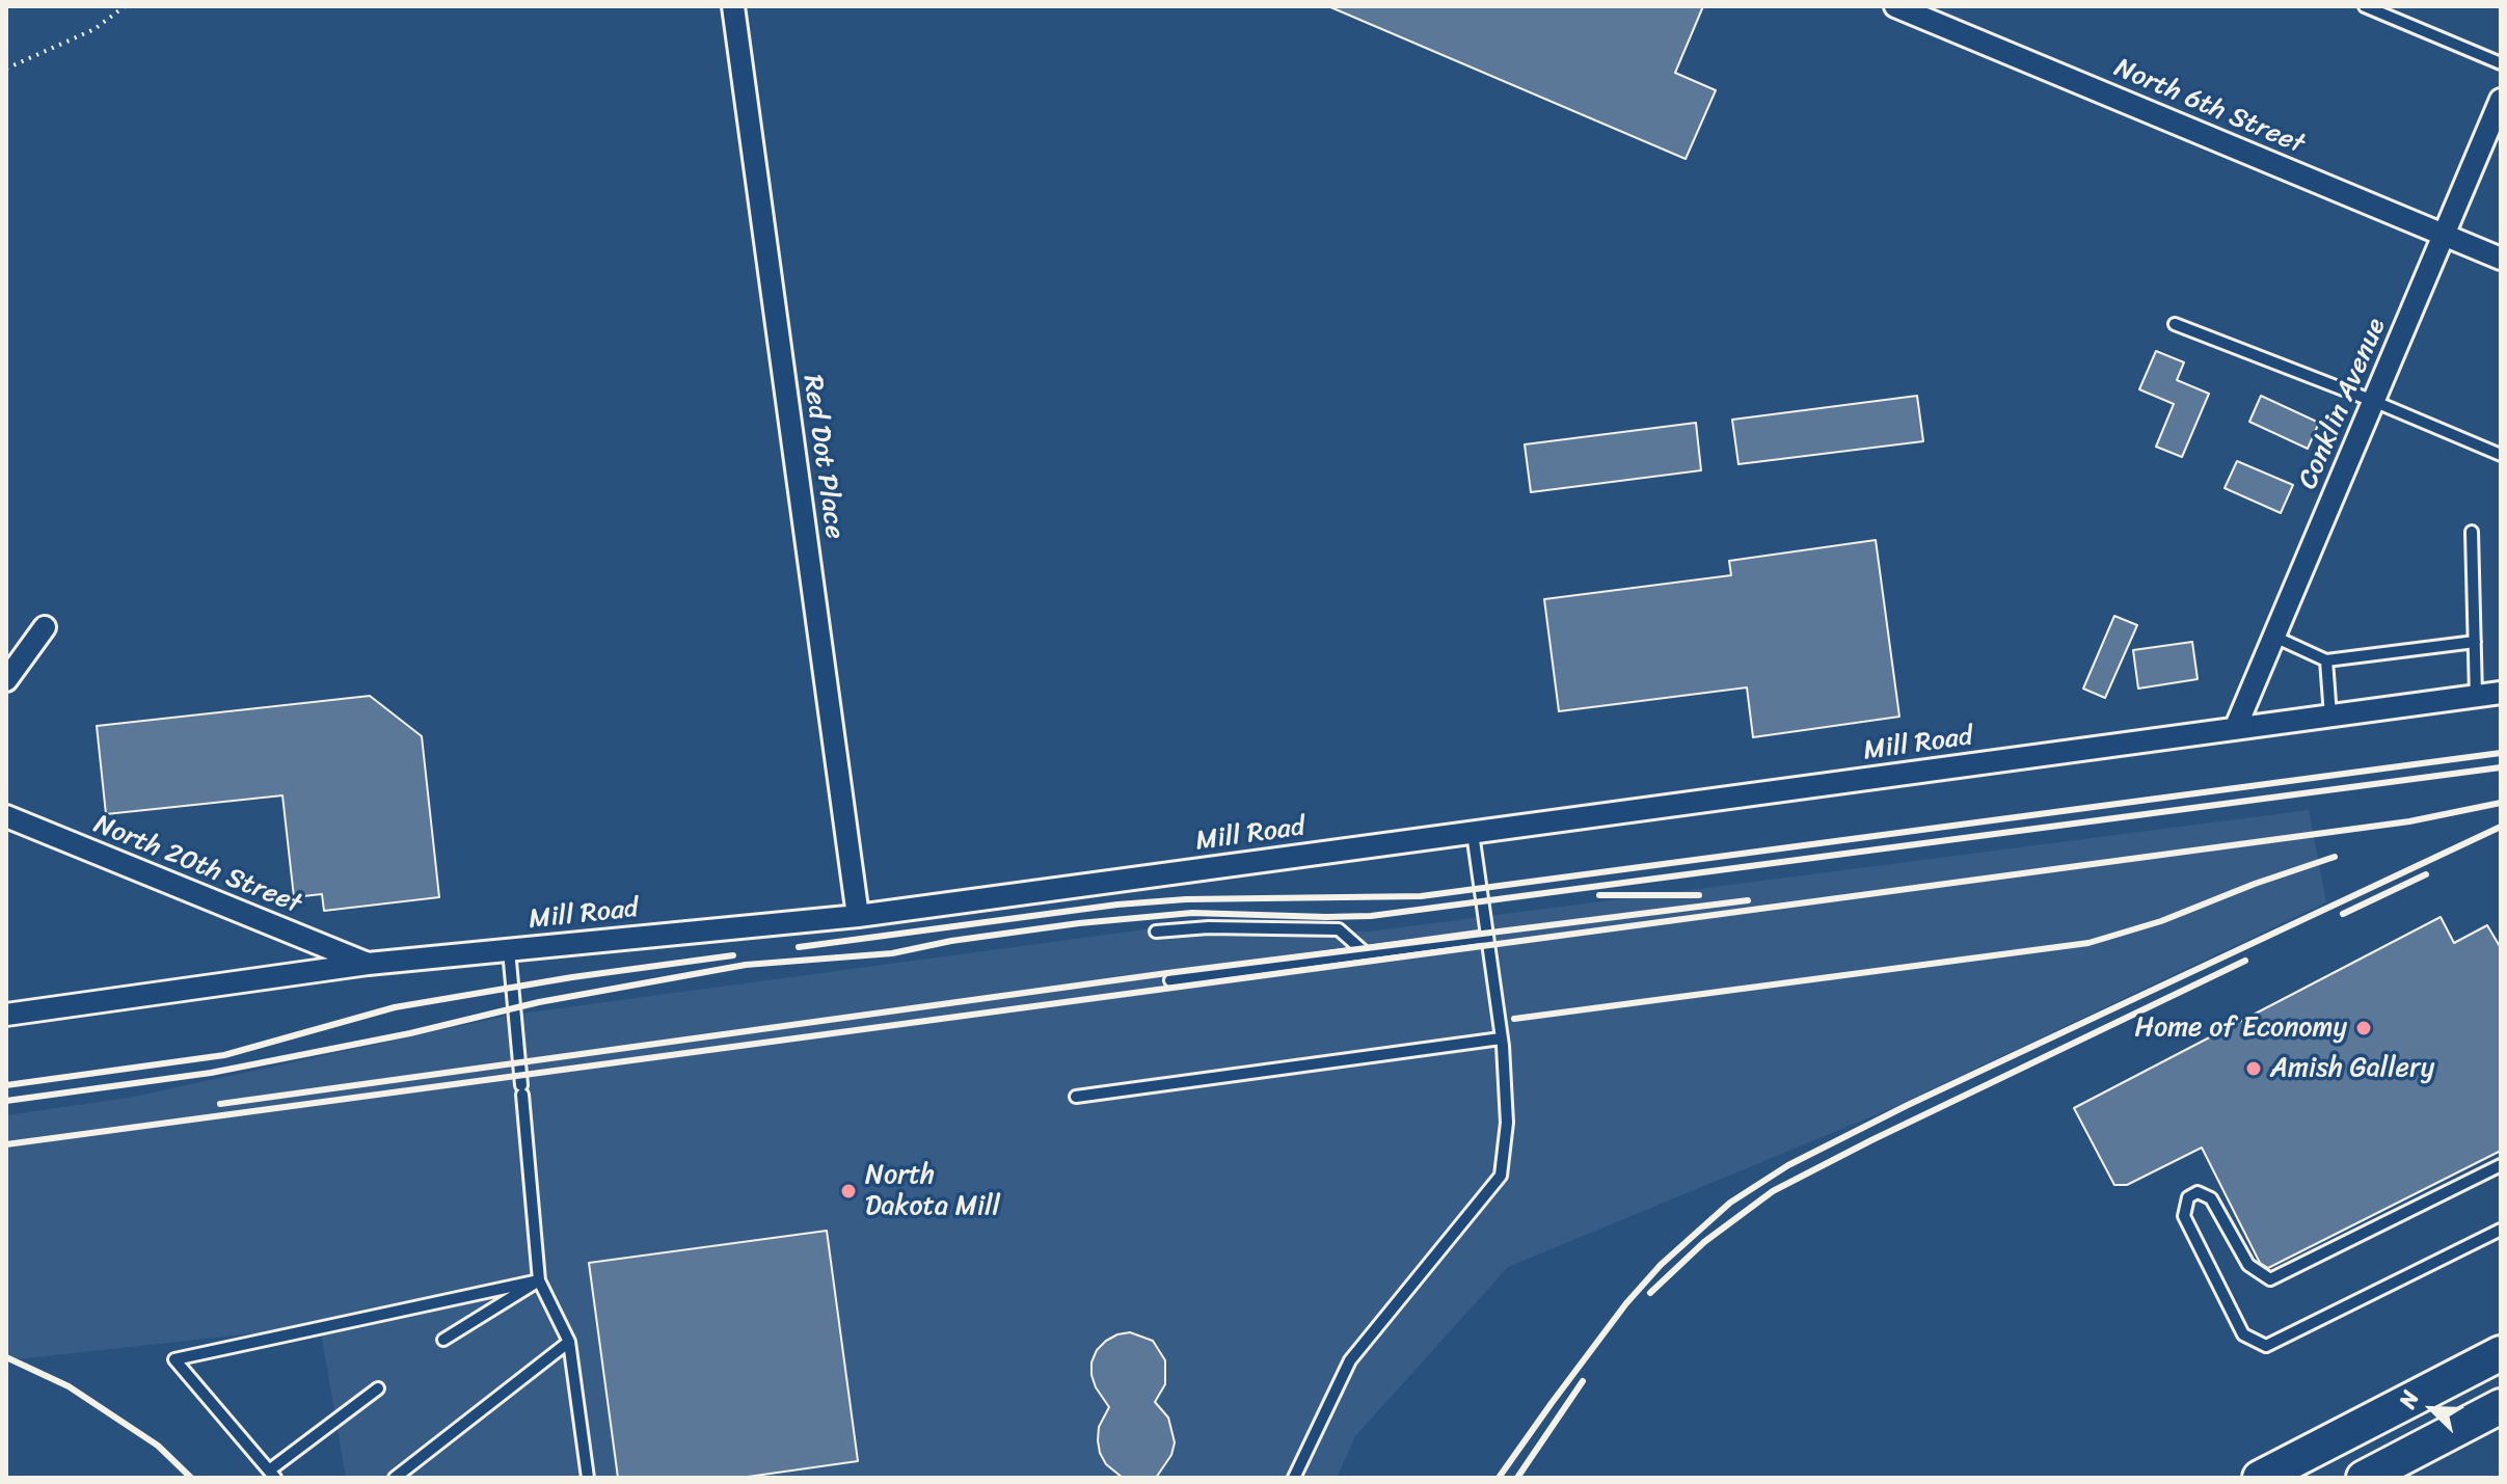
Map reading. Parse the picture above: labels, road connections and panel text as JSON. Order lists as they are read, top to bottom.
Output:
{
  "streets": {
    "street": [
      "North 6th Street",
      "Conklin Avenue",
      "Red Dot Place",
      "Mill Road",
      "North 20th Street"
    ]
  },
  "crossings": [
    ["North 6th Street", "Conklin Avenue"],
    ["Conklin Avenue", "Mill Road"],
    ["Red Dot Place", "Mill Road"],
    ["Mill Road", "North 20th Street"]
  ],
  "places": ["Home of Economy", "Amish Gallery", "North Dakota Mill"],
  "north": "top left"
}
